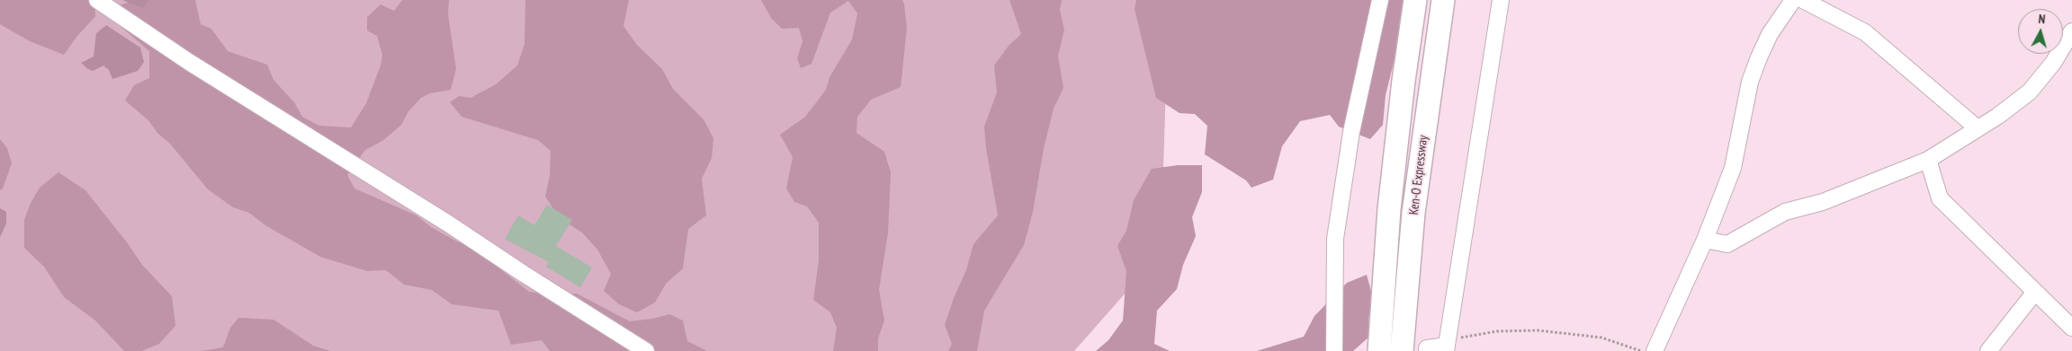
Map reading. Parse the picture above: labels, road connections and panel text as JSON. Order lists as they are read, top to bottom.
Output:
{
  "streets": {
    "highway": ["Ken-O Expressway"]
  },
  "north": "top"
}
